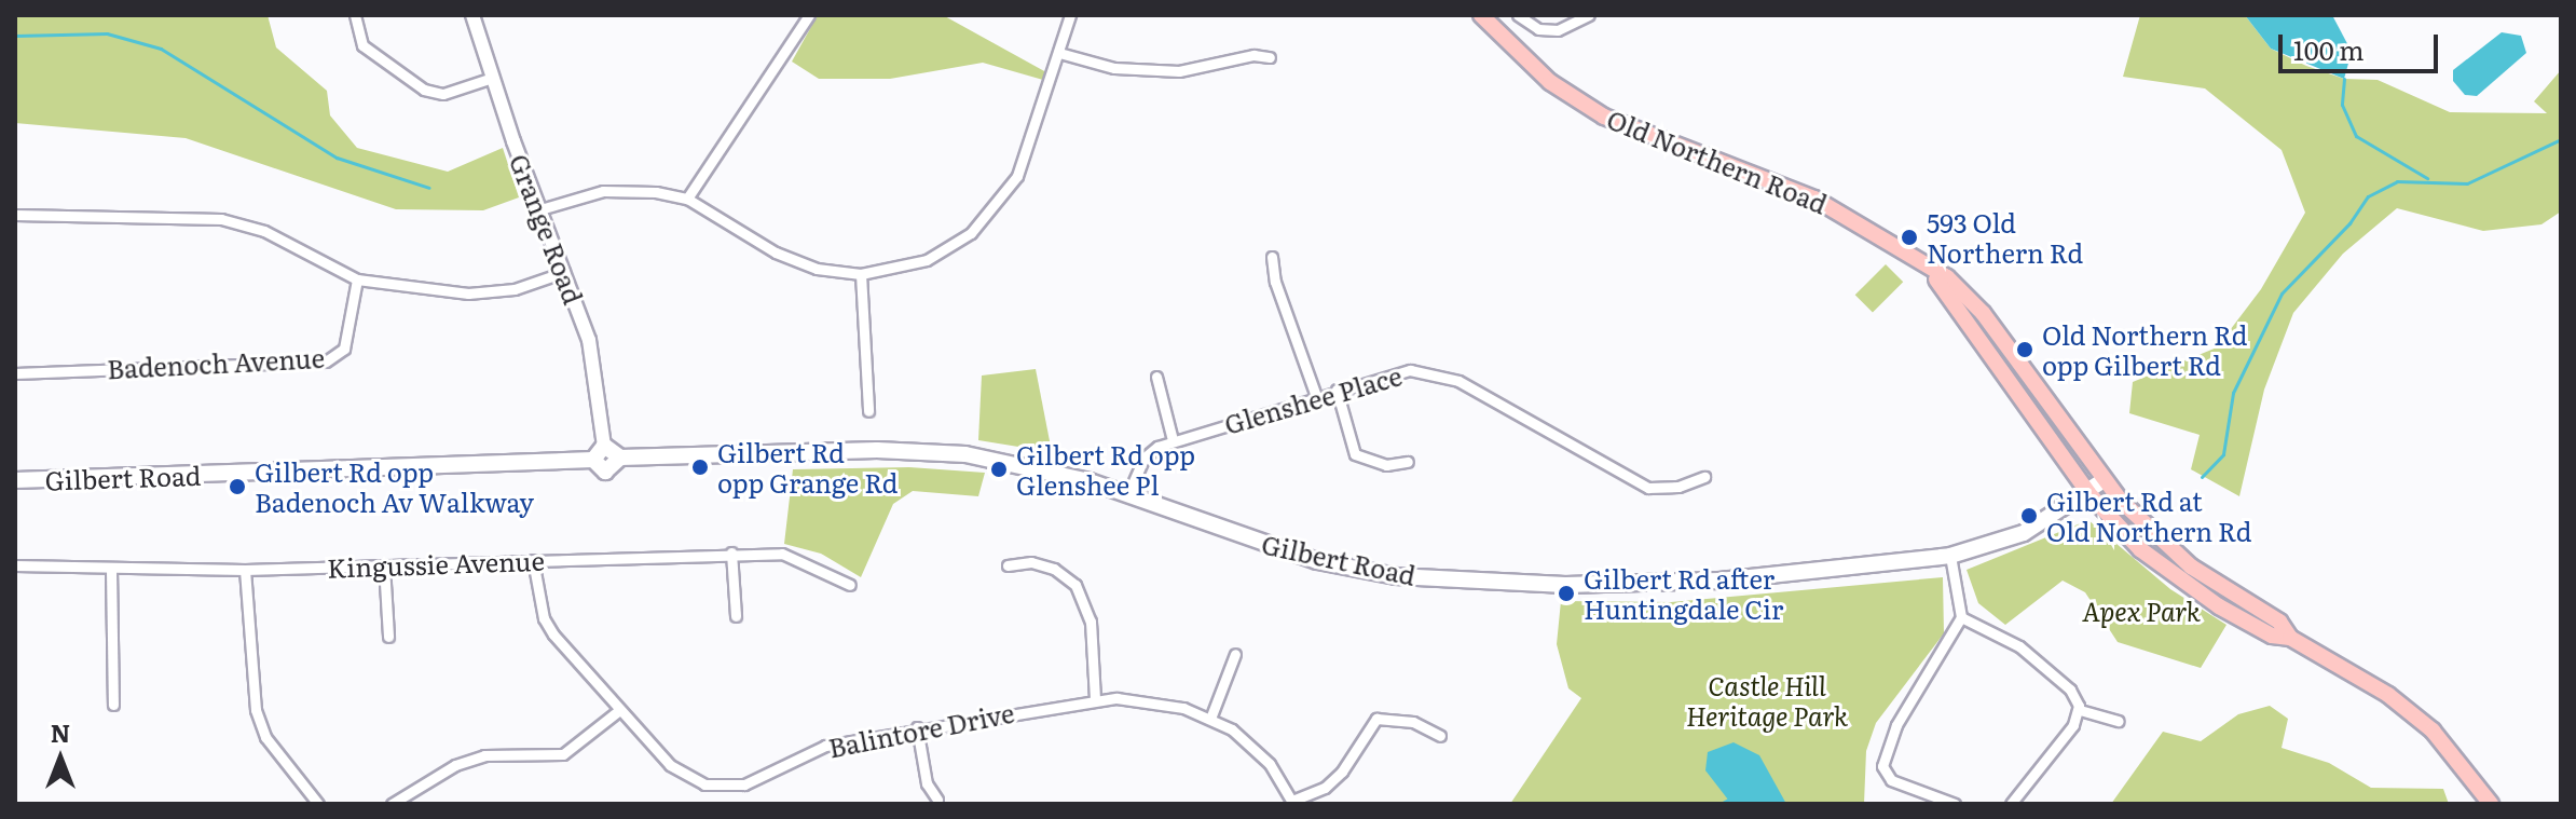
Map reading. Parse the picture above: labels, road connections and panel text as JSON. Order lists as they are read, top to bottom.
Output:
{
  "streets": {
    "main road": ["Old Northern Road", "Gilbert Road"],
    "street": [
      "Grange Road",
      "Badenoch Avenue",
      "Glenshee Place",
      "Kingussie Avenue",
      "Balintore Drive"
    ]
  },
  "crossings": [
    ["Old Northern Road", "Gilbert Road"],
    ["Glenshee Place", "Gilbert Road"],
    ["Kingussie Avenue", "Balintore Drive"]
  ],
  "parks": ["Apex Park", "Castle Hill Heritage Park"],
  "places": [
    "593 Old Northern Rd",
    "Old Northern Rd opp Gilbert Rd",
    "Gilbert Rd opp Grange Rd",
    "Gilbert Rd opp Glenshee Pl",
    "Gilbert Rd opp Badenoch Av Walkway",
    "Gilbert Rd at Old Northern Rd",
    "Gilbert Rd after Huntingdale Cir"
  ],
  "scale_bar": "100 m",
  "north": "top"
}
